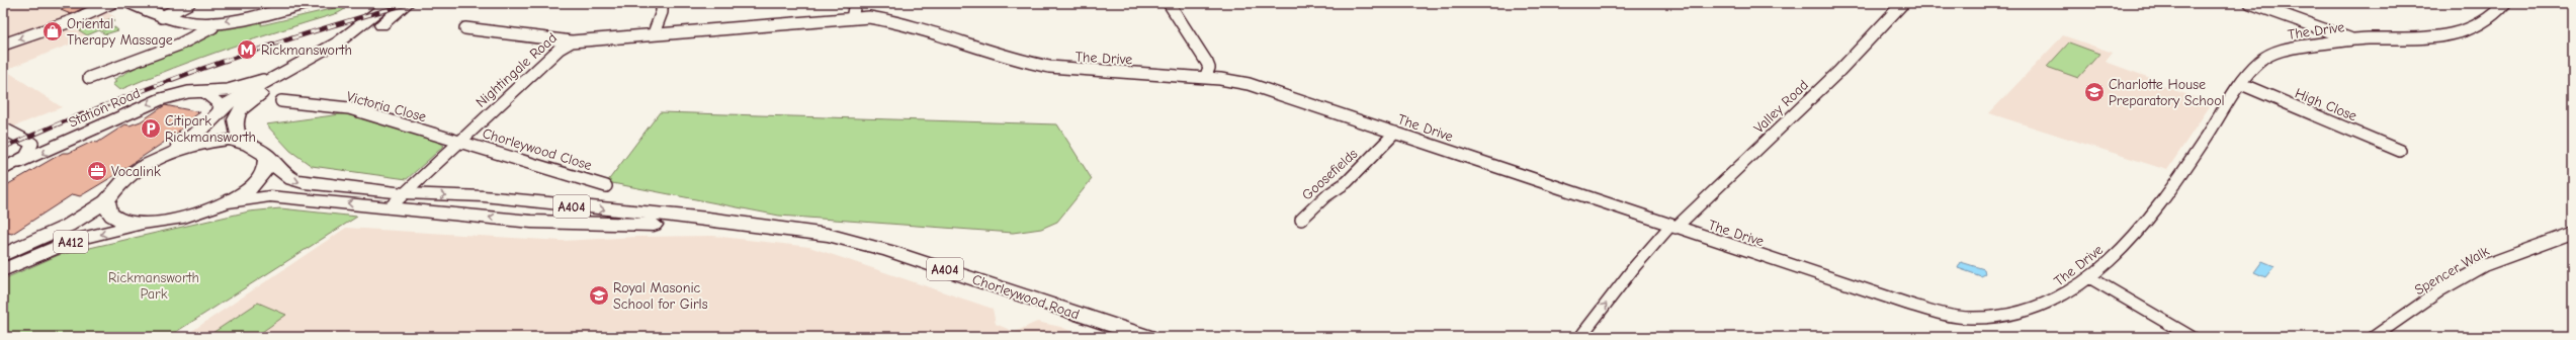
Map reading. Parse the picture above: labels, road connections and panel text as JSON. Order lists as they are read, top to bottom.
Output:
{
  "streets": {
    "main road": ["A404", "A412", "Chorleywood Road"],
    "street": [
      "The Drive",
      "Nightingale Road",
      "High Close",
      "Victoria Close",
      "Valley Road",
      "Station Road",
      "Chorleywood Close",
      "Goosefields",
      "Spencer Walk"
    ]
  },
  "crossings": [
    ["The Drive", "Nightingale Road"],
    ["The Drive", "High Close"],
    ["The Drive", "Valley Road"],
    ["The Drive", "Goosefields"],
    ["Nightingale Road", "Victoria Close"],
    ["Nightingale Road", "Chorleywood Close"],
    ["Nightingale Road", "A404"],
    ["Victoria Close", "Chorleywood Close"],
    ["A404", "Chorleywood Road"]
  ],
  "parks": ["Rickmansworth Park"],
  "places": {
    "shop": ["Oriental Therapy Massage"],
    "metro station": ["Rickmansworth"],
    "school or university": ["Charlotte House Preparatory School", "Royal Masonic School for Girls"],
    "parking": ["Citipark Rickmansworth"],
    "office": ["Vocalink"]
  }
}
